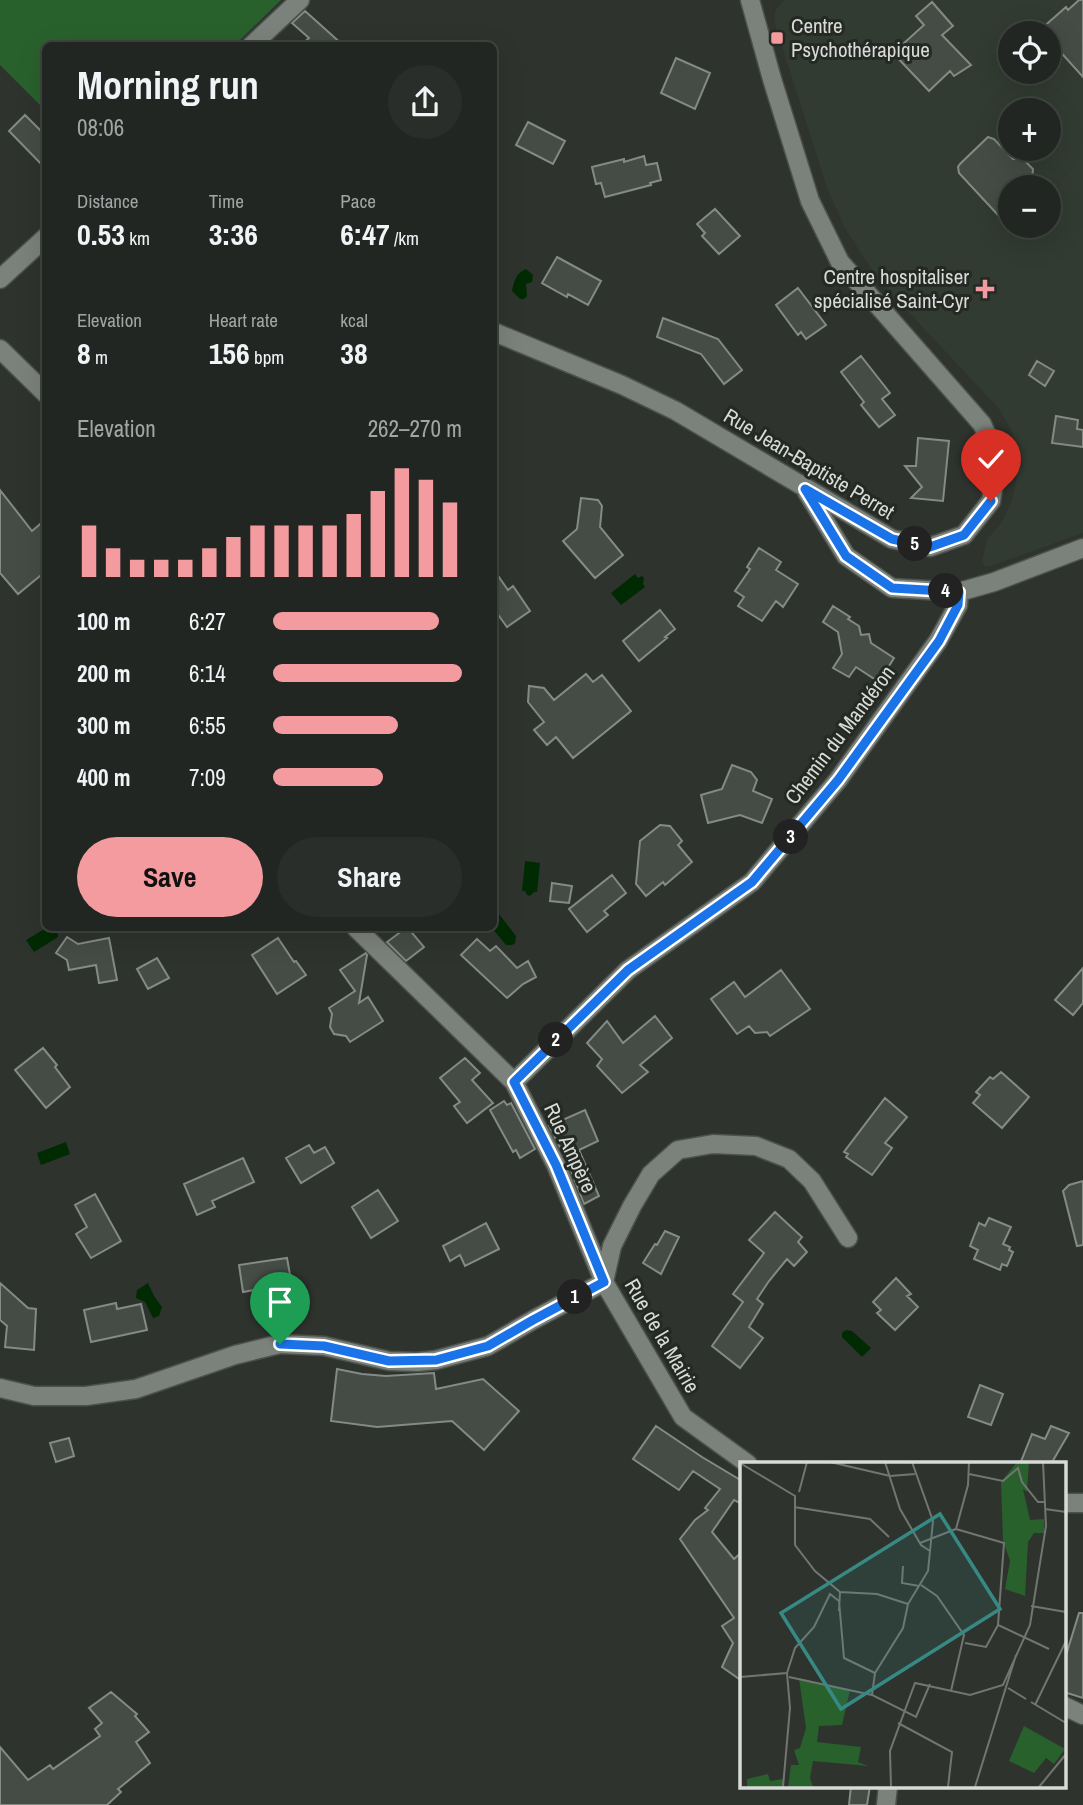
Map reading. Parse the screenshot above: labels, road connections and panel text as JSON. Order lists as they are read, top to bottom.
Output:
{
  "streets": {
    "street": [
      "Rue Jean-Baptiste Perret",
      "Chemin du Mandéron",
      "Rue Ampère",
      "Rue de la Mairie"
    ]
  },
  "crossings": [
    ["Chemin du Mandéron", "Rue Ampère"],
    ["Rue Ampère", "Rue de la Mairie"]
  ],
  "places": {
    "transit": ["Centre Psychothérapique"],
    "health": ["Centre hospitaliser spécialisé Saint-Cyr"]
  },
  "page": {
    "map_buttons": ["+", "−"],
    "heading": ["Morning run", "08:06"],
    "stats": [
      ["Distance", "0.53 km"],
      ["Time", "3:36"],
      ["Pace", "6:47 /km"],
      ["Elevation", "8 m"],
      ["Heart rate", "156 bpm"],
      ["kcal", "38"]
    ],
    "chart": ["Elevation", "262–270 m"],
    "pins": [
      "5",
      "4",
      "3",
      "2",
      "1"
    ],
    "list": [
      {
        "name": "100 m",
        "note": "6:27"
      },
      {
        "name": "200 m",
        "note": "6:14"
      },
      {
        "name": "300 m",
        "note": "6:55"
      },
      {
        "name": "400 m",
        "note": "7:09"
      }
    ],
    "buttons": ["Save", "Share"]
  }
}
